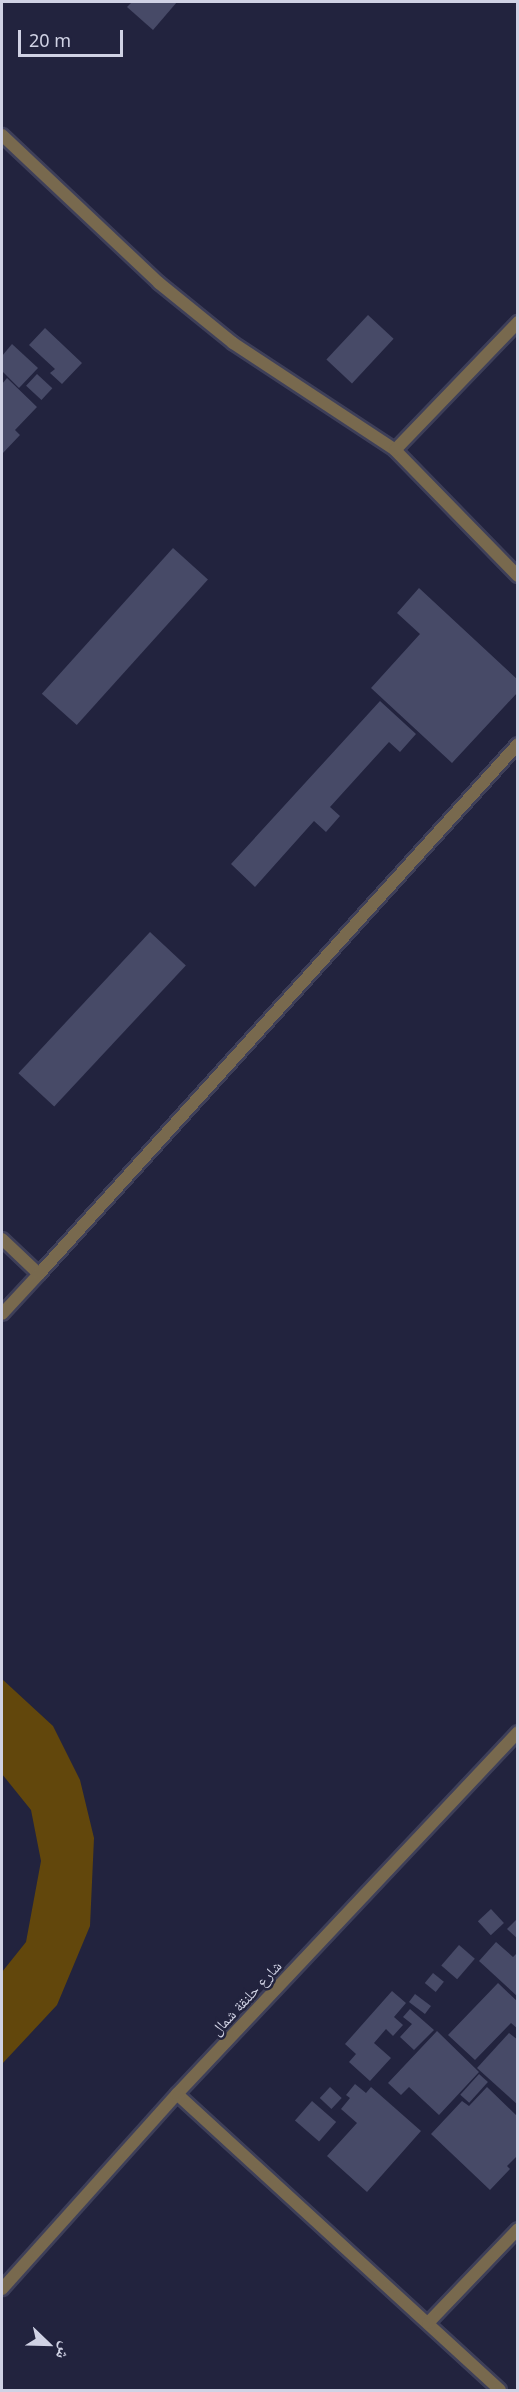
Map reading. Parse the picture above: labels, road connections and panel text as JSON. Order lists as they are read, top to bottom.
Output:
{
  "streets": {
    "street": ["شارع حلنقة شمال"]
  },
  "scale_bar": "20 m",
  "north": "bottom right"
}
